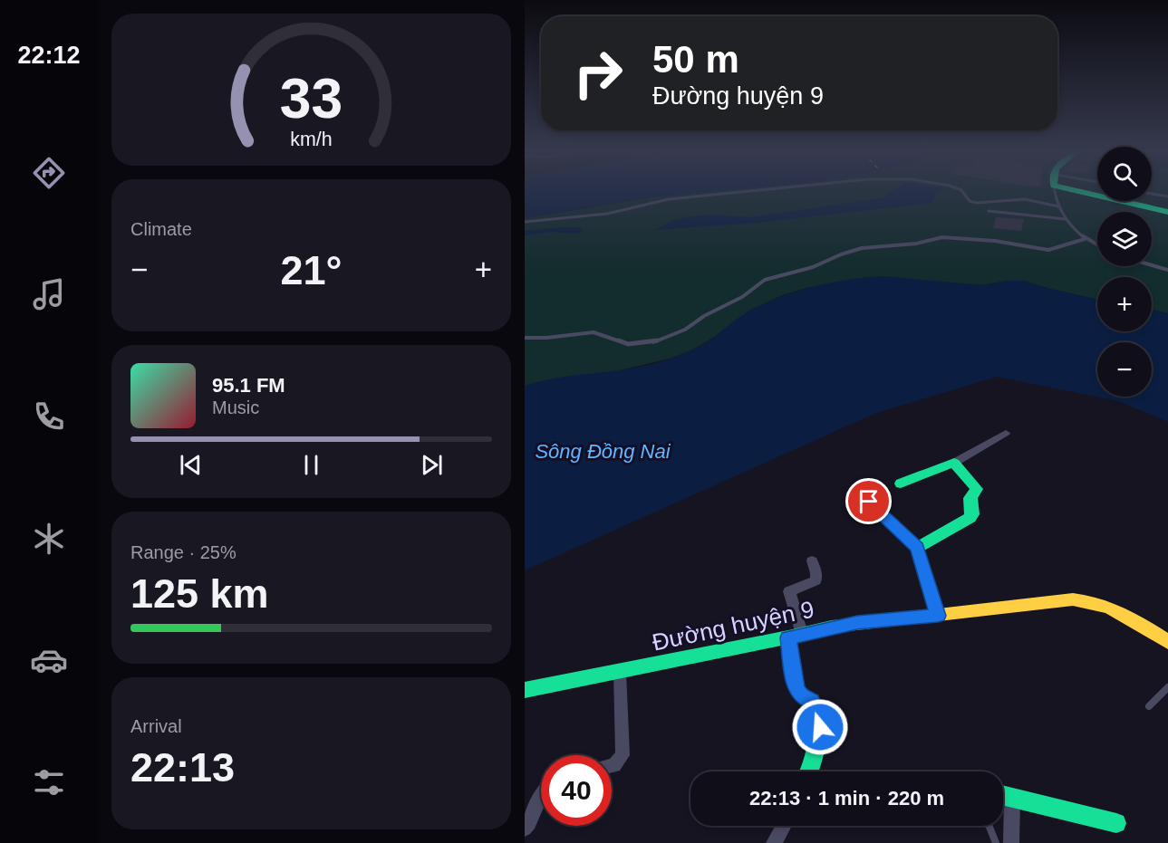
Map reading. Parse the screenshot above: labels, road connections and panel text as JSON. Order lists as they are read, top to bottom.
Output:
{
  "streets": {
    "street": ["Đường huyện 9"]
  },
  "water": ["Sông Đồng Nai"],
  "page": {
    "tabs": "22:12",
    "turn": ["50 m", "Đường huyện 9"],
    "map_buttons": ["+", "−"],
    "tile": [
      "Climate",
      ["Range · 25%", "125 km"],
      ["Arrival", "22:13"]
    ],
    "heat": ["−", "21°", "+"],
    "song": ["95.1 FM", "Music"],
    "limit": "40",
    "trip": "22:13 · 1 min · 220 m",
    "gauge": ["33", "km/h"]
  }
}
